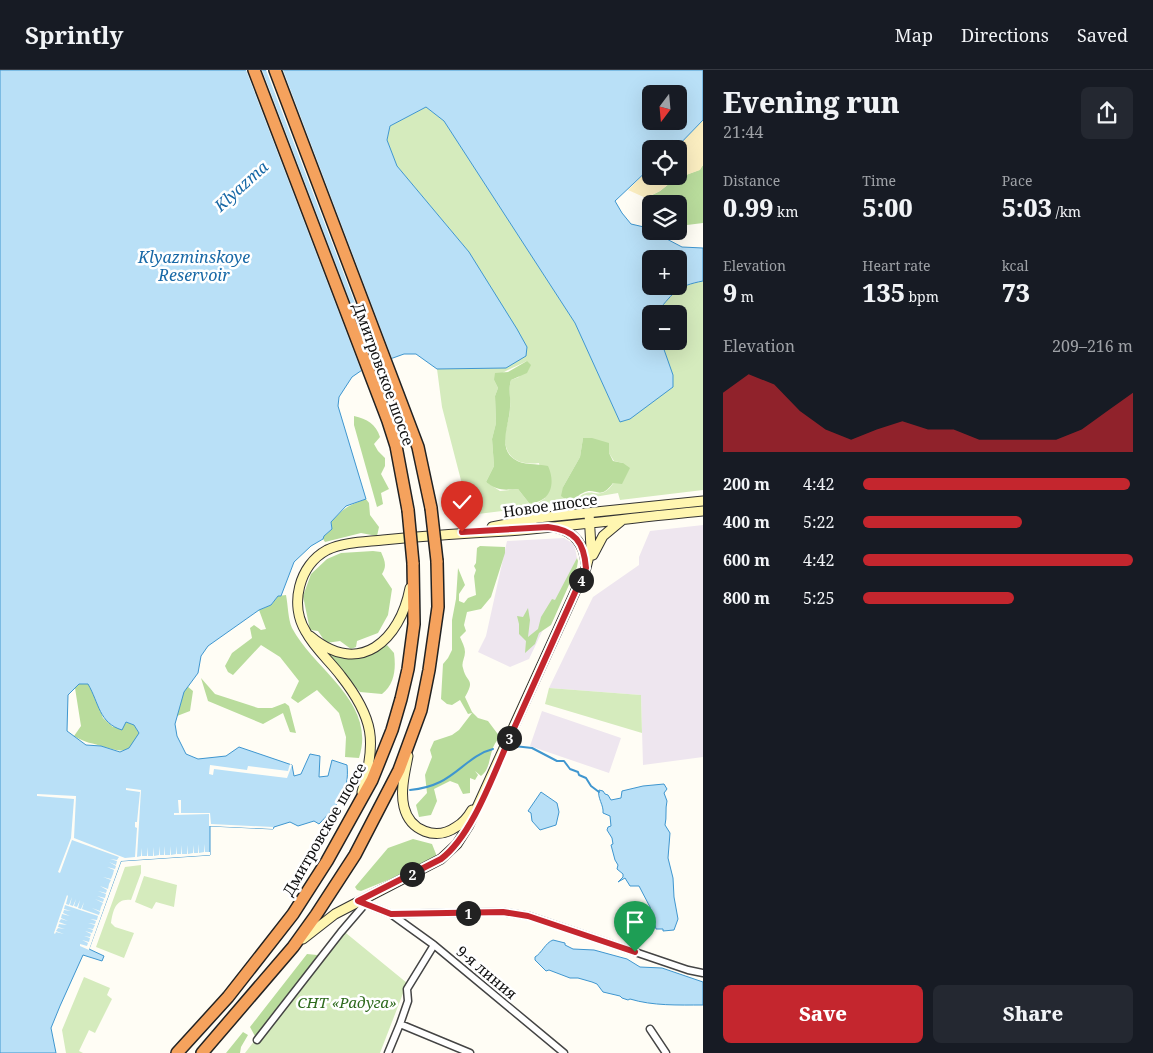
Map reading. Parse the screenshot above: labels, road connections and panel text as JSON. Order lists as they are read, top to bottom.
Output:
{
  "streets": {
    "highway": ["Дмитровское шоссе"],
    "main road": ["Новое шоссе"],
    "street": ["9-я линия"]
  },
  "water": ["Klyazma", "Klyazminskoye Reservoir"],
  "parks": ["СНТ «Радуга»"],
  "north": "bottom",
  "page": {
    "header": "Sprintly",
    "nav": ["Map", "Directions", "Saved"],
    "heading": ["Evening run", "21:44"],
    "map_buttons": ["+", "−"],
    "stats": [
      ["Distance", "0.99 km"],
      ["Time", "5:00"],
      ["Pace", "5:03 /km"],
      ["Elevation", "9 m"],
      ["Heart rate", "135 bpm"],
      ["kcal", "73"]
    ],
    "chart": ["Elevation", "209–216 m"],
    "list": [
      {
        "name": "200 m",
        "note": "4:42"
      },
      {
        "name": "400 m",
        "note": "5:22"
      },
      {
        "name": "600 m",
        "note": "4:42"
      },
      {
        "name": "800 m",
        "note": "5:25"
      }
    ],
    "pins": [
      "4",
      "3",
      "2",
      "1"
    ],
    "buttons": ["Save", "Share"]
  }
}
